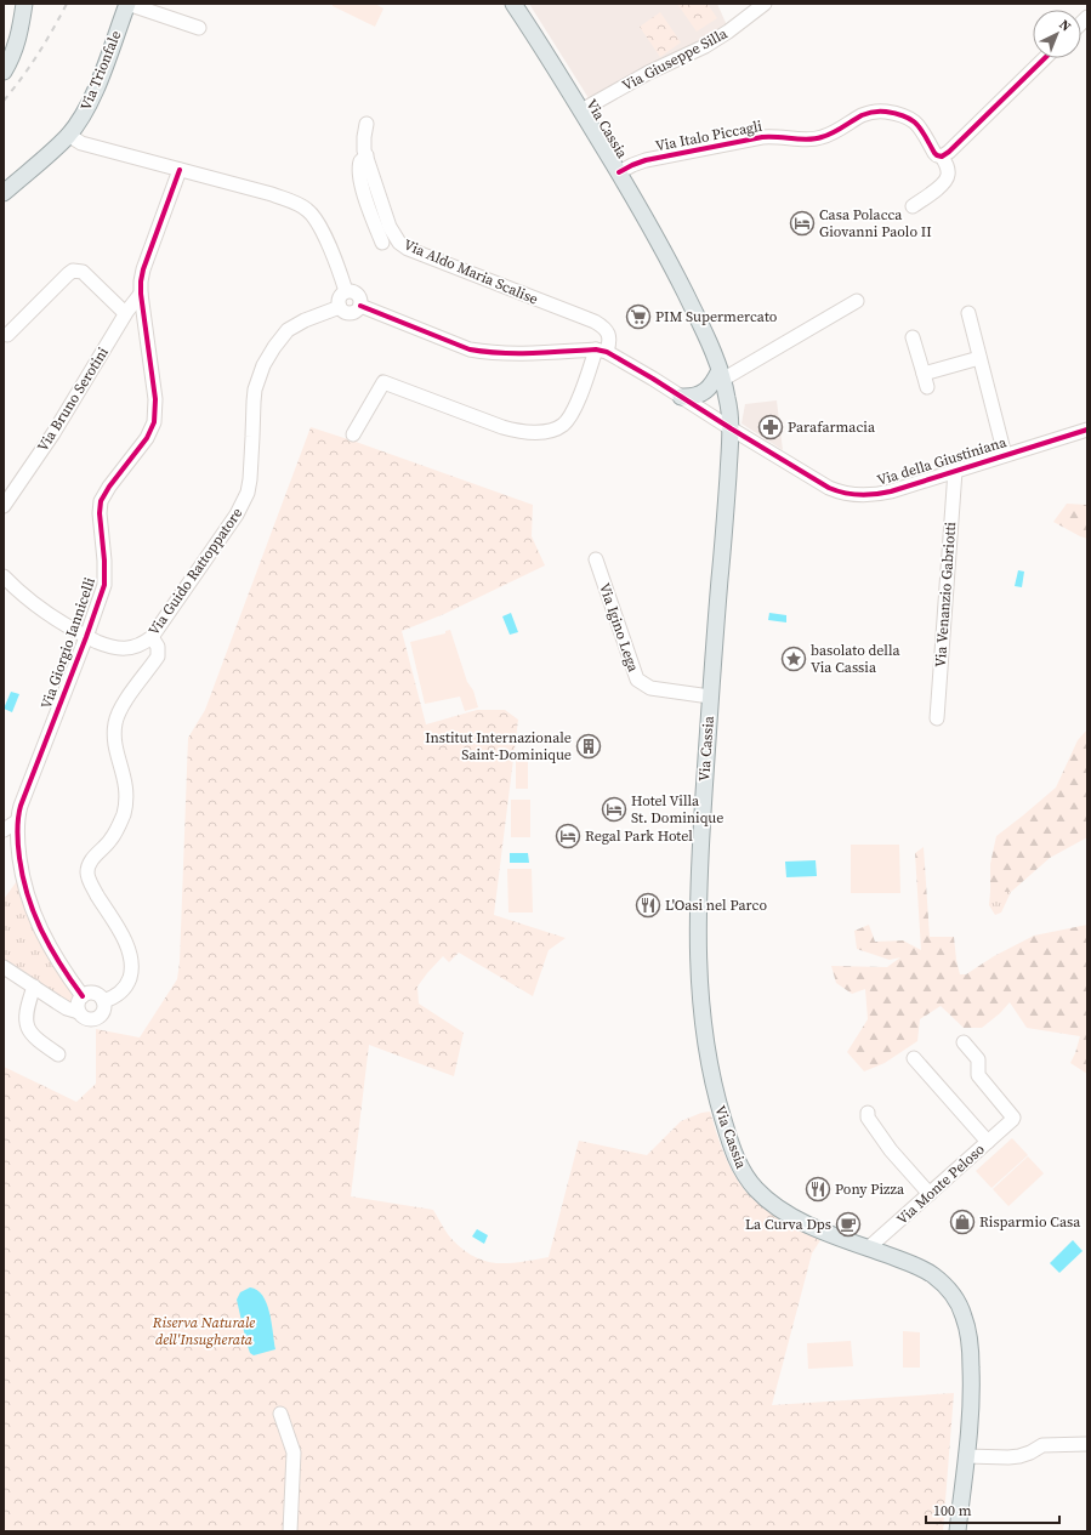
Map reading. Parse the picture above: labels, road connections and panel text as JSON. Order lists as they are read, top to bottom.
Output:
{
  "streets": {
    "main road": ["Via Trionfale", "Via Cassia"],
    "street": [
      "Via Giuseppe Silla",
      "Via Italo Piccagli",
      "Via Aldo Maria Scalise",
      "Via Bruno Serotini",
      "Via della Giustiniana",
      "Via Guido Rattoppatore",
      "Via Venanzio Gabriotti",
      "Via Igino Lega",
      "Via Giorgio Iannicelli",
      "Via Monte Peloso"
    ]
  },
  "crossings": [
    ["Via Giuseppe Silla", "Via Cassia"],
    ["Via Cassia", "Via Italo Piccagli"],
    ["Via Cassia", "Via della Giustiniana"],
    ["Via Cassia", "Via Igino Lega"],
    ["Via Cassia", "Via Monte Peloso"],
    ["Via Aldo Maria Scalise", "Via della Giustiniana"],
    ["Via Bruno Serotini", "Via Giorgio Iannicelli"],
    ["Via della Giustiniana", "Via Venanzio Gabriotti"],
    ["Via Guido Rattoppatore", "Via Giorgio Iannicelli"]
  ],
  "parks": ["Riserva Naturale dell'Insugherata"],
  "places": {
    "hotel": ["Casa Polacca Giovanni Paolo II", "Hotel Villa St. Dominique", "Regal Park Hotel"],
    "supermarket": ["PIM Supermercato"],
    "pharmacy": ["Parafarmacia"],
    "place": ["basolato della Via Cassia"],
    "building": ["Institut Internazionale Saint-Dominique"],
    "restaurant": ["L'Oasi nel Parco", "Pony Pizza"],
    "shop": ["Risparmio Casa"],
    "cafe": ["La Curva Dps"]
  },
  "scale_bar": "100 m",
  "north": "top right"
}
